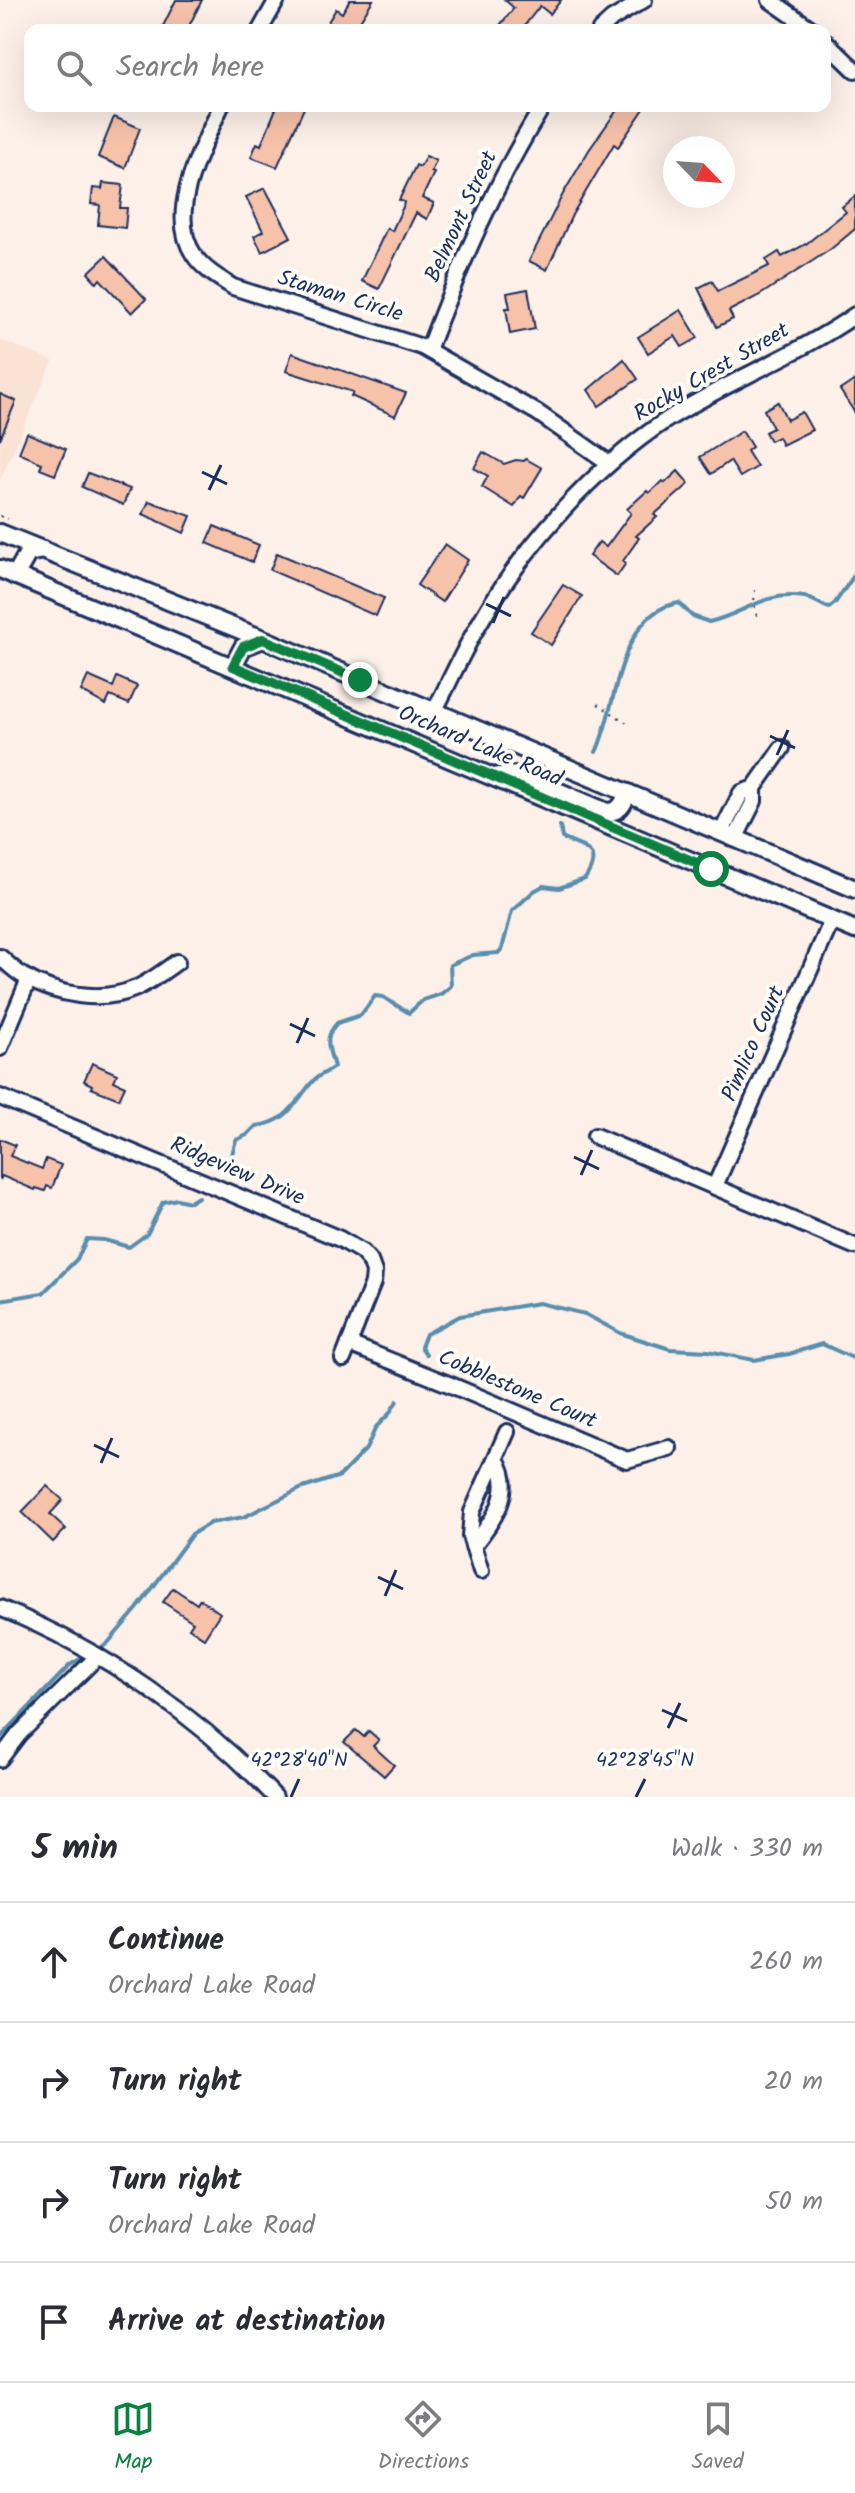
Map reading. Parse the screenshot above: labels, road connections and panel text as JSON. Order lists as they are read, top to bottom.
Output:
{
  "streets": {
    "main road": ["Orchard Lake Road"],
    "street": [
      "Belmont Street",
      "Staman Circle",
      "Rocky Crest Street",
      "Pimlico Court",
      "Ridgeview Drive",
      "Cobblestone Court"
    ]
  },
  "crossings": [
    ["Belmont Street", "Staman Circle"],
    ["Staman Circle", "Rocky Crest Street"],
    ["Rocky Crest Street", "Orchard Lake Road"],
    ["Orchard Lake Road", "Pimlico Court"],
    ["Ridgeview Drive", "Cobblestone Court"]
  ],
  "north": "bottom right",
  "page": {
    "search": "Search here",
    "heading": ["5 min", "Walk · 330 m"],
    "list": [
      ["Continue", "Orchard Lake Road", "260 m"],
      ["Turn right", "20 m"],
      ["Turn right", "Orchard Lake Road", "50 m"],
      "Arrive at destination"
    ],
    "nav": ["Map", "Directions", "Saved"]
  },
  "coordinates": ["42°28'40\"N", "42°28'45\"N"]
}
